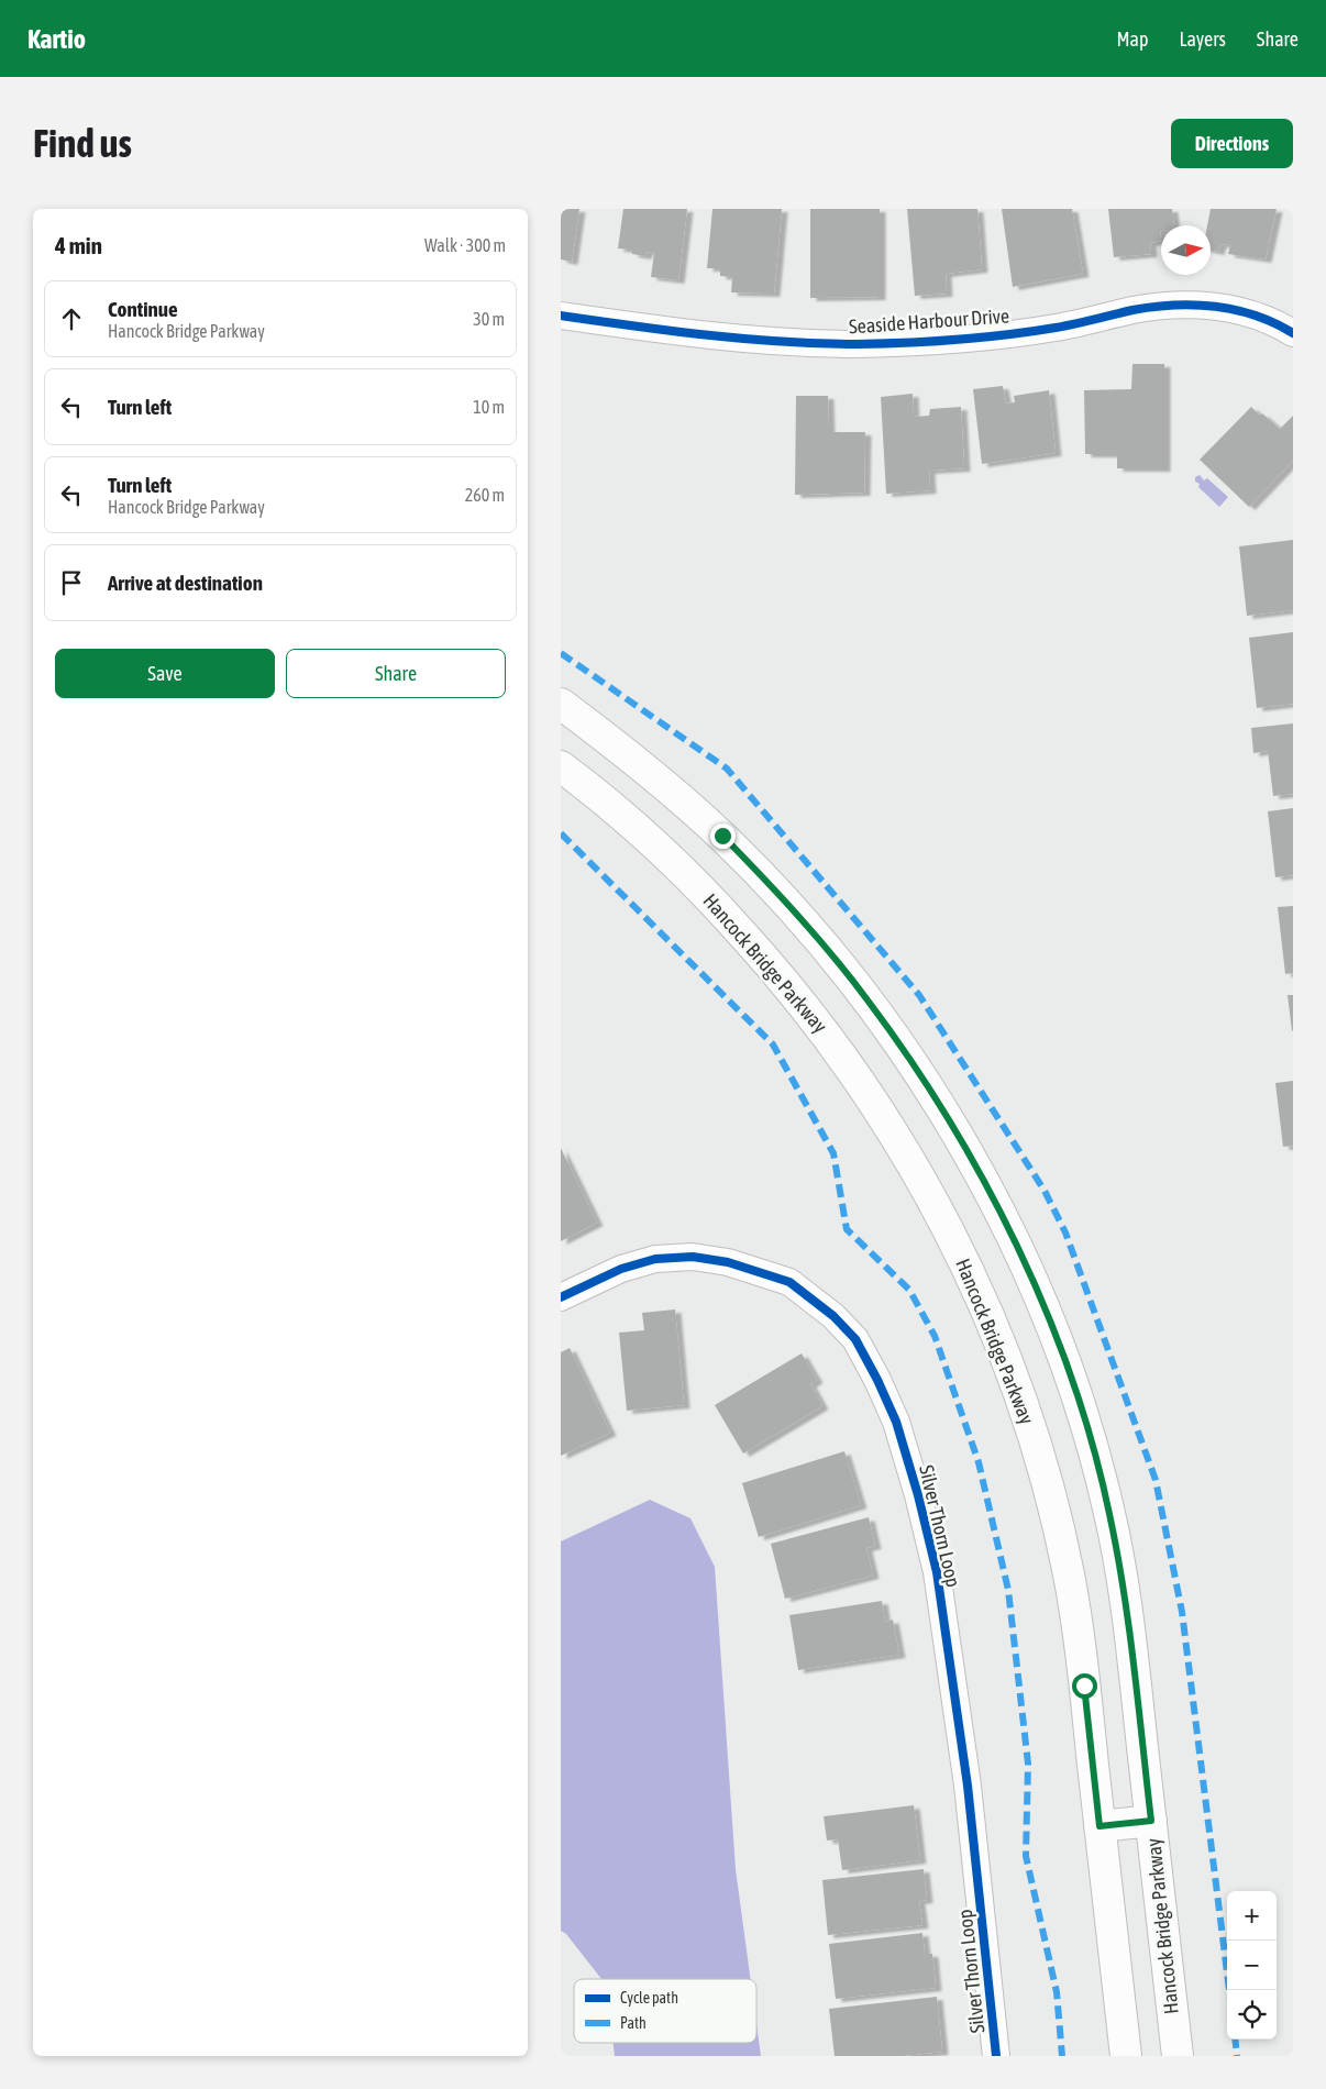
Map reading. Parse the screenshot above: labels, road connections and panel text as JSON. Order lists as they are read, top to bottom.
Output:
{
  "streets": {
    "main road": ["Hancock Bridge Parkway"],
    "street": ["Seaside Harbour Drive", "Silver Thorn Loop"]
  },
  "legend": ["Cycle path", "Path"],
  "north": "right",
  "page": {
    "header": "Kartio",
    "nav": ["Map", "Layers", "Share"],
    "buttons": [
      "Directions",
      ["Save", "Share"]
    ],
    "title": "Find us",
    "heading": ["4 min", "Walk · 300 m"],
    "list": [
      ["Continue", "Hancock Bridge Parkway", "30 m"],
      ["Turn left", "10 m"],
      ["Turn left", "Hancock Bridge Parkway", "260 m"],
      "Arrive at destination"
    ],
    "map_buttons": ["+", "−"]
  }
}
